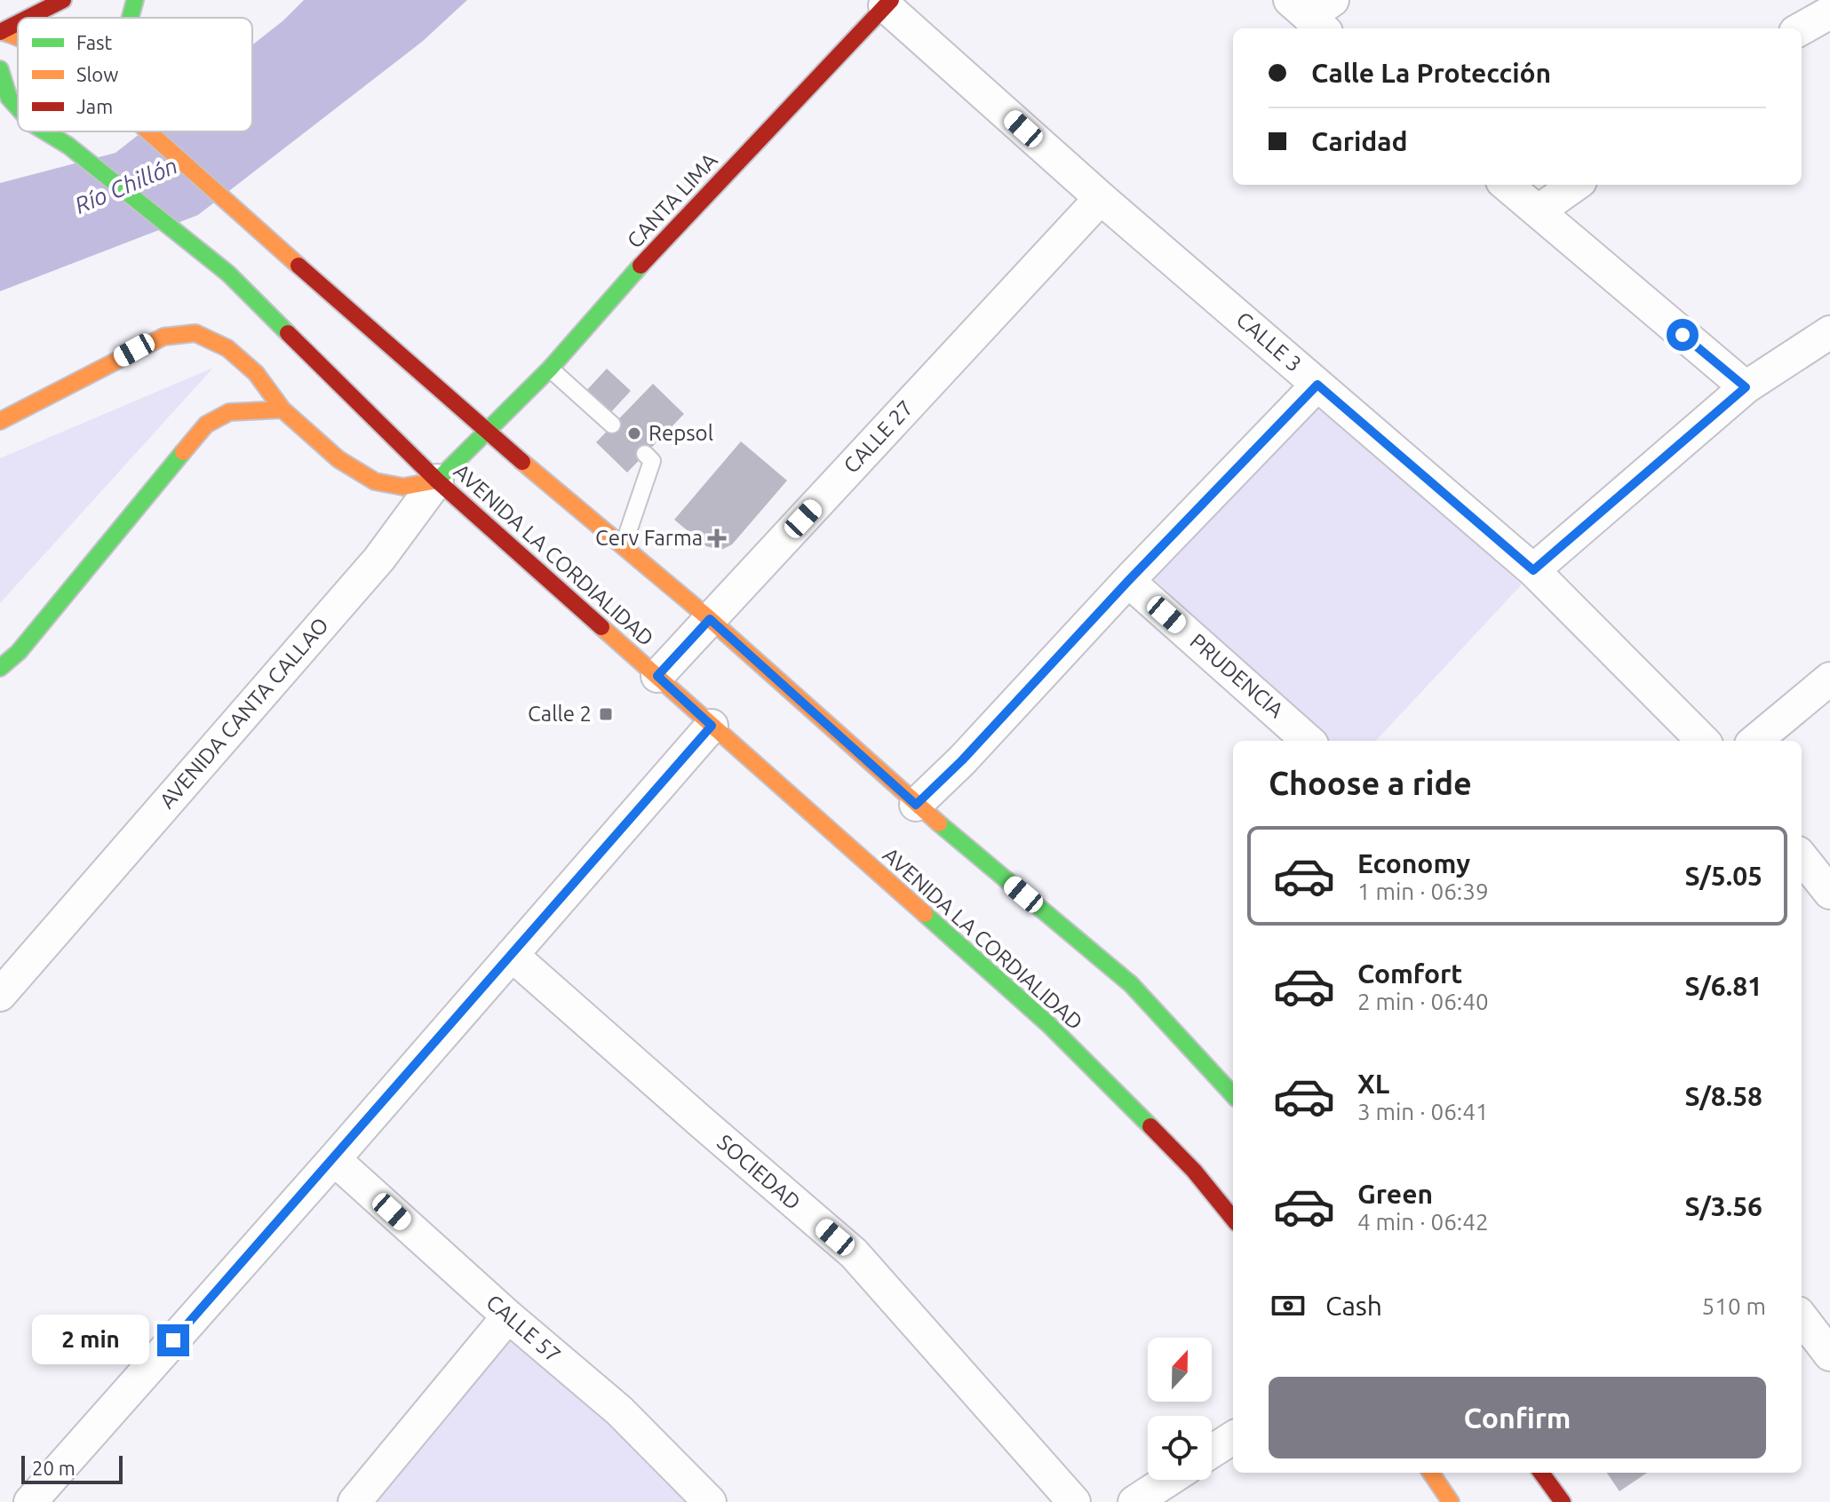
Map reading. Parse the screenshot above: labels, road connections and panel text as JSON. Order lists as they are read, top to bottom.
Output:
{
  "streets": {
    "main road": ["CANTA LIMA", "AVENIDA LA CORDIALIDAD", "AVENIDA CANTA CALLAO"],
    "street": [
      "CALLE 3",
      "CALLE 27",
      "PRUDENCIA",
      "SOCIEDAD",
      "CALLE 57"
    ]
  },
  "crossings": [
    ["CANTA LIMA", "CALLE 3"],
    ["CANTA LIMA", "AVENIDA CANTA CALLAO"],
    ["CALLE 3", "CALLE 27"],
    ["CALLE 27", "AVENIDA LA CORDIALIDAD"],
    ["AVENIDA LA CORDIALIDAD", "AVENIDA CANTA CALLAO"]
  ],
  "water": ["Río Chillón"],
  "places": {
    "other": ["Repsol"],
    "health": ["Cerv Farma"],
    "transit": ["Calle 2"]
  },
  "legend": ["Fast", "Slow", "Jam"],
  "scale_bar": "20 m",
  "north": "top",
  "page": {
    "banner": ["Calle La Protección", "Caridad"],
    "heading": "Choose a ride",
    "list": [
      {
        "name": "Economy",
        "note": "1 min · 06:39",
        "value": "S/5.05"
      },
      {
        "name": "Comfort",
        "note": "2 min · 06:40",
        "value": "S/6.81"
      },
      {
        "name": "XL",
        "note": "3 min · 06:41",
        "value": "S/8.58"
      },
      {
        "name": "Green",
        "note": "4 min · 06:42",
        "value": "S/3.56"
      }
    ],
    "pay": ["Cash", "510 m"],
    "bubble": "2 min",
    "buttons": "Confirm",
    "scale": "20 m"
  }
}
